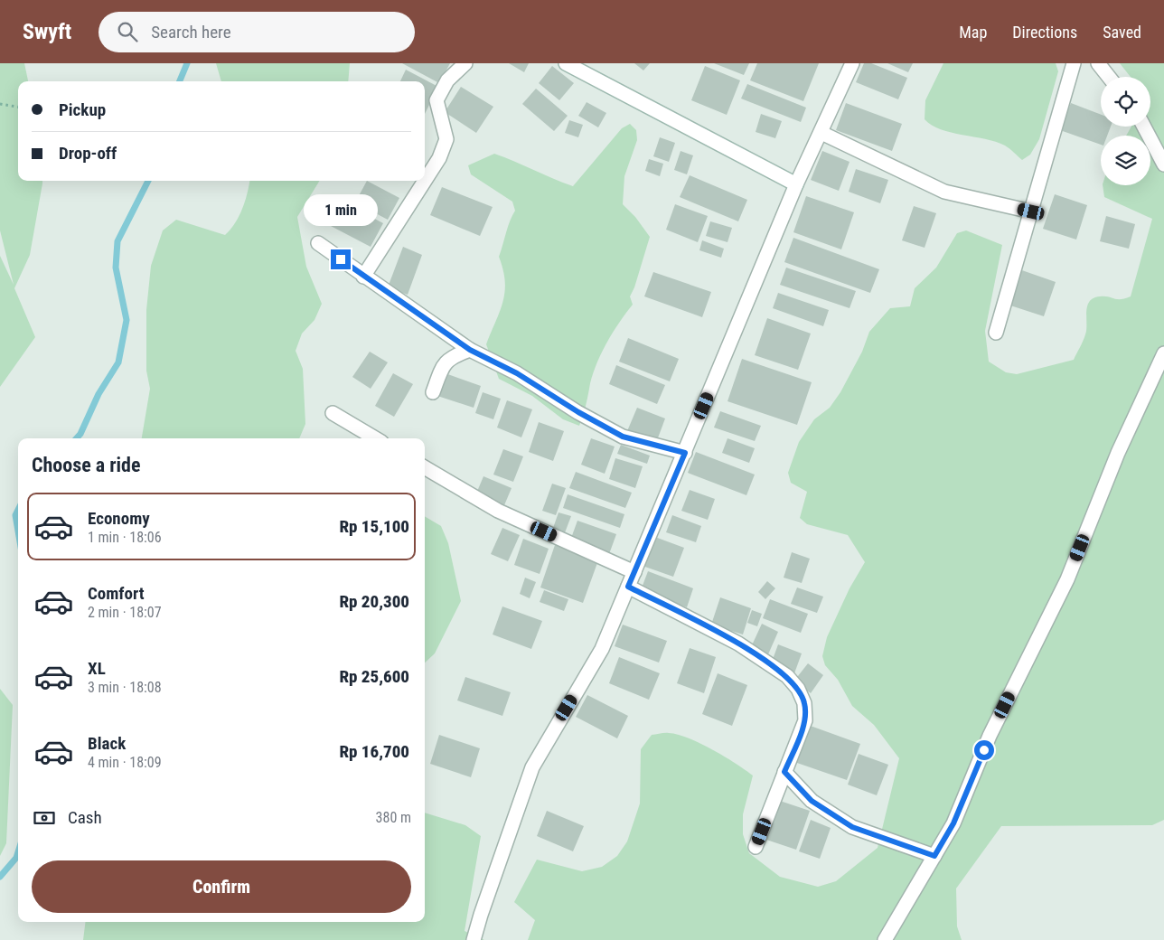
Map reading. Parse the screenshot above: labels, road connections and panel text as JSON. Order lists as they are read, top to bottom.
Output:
{
  "page": {
    "header": "Swyft",
    "search": "Search here",
    "nav": ["Map", "Directions", "Saved"],
    "banner": ["Pickup", "Drop-off"],
    "bubble": "1 min",
    "heading": "Choose a ride",
    "list": [
      {
        "name": "Economy",
        "note": "1 min · 18:06",
        "value": "Rp 15,100"
      },
      {
        "name": "Comfort",
        "note": "2 min · 18:07",
        "value": "Rp 20,300"
      },
      {
        "name": "XL",
        "note": "3 min · 18:08",
        "value": "Rp 25,600"
      },
      {
        "name": "Black",
        "note": "4 min · 18:09",
        "value": "Rp 16,700"
      }
    ],
    "pay": ["Cash", "380 m"],
    "buttons": "Confirm"
  }
}
